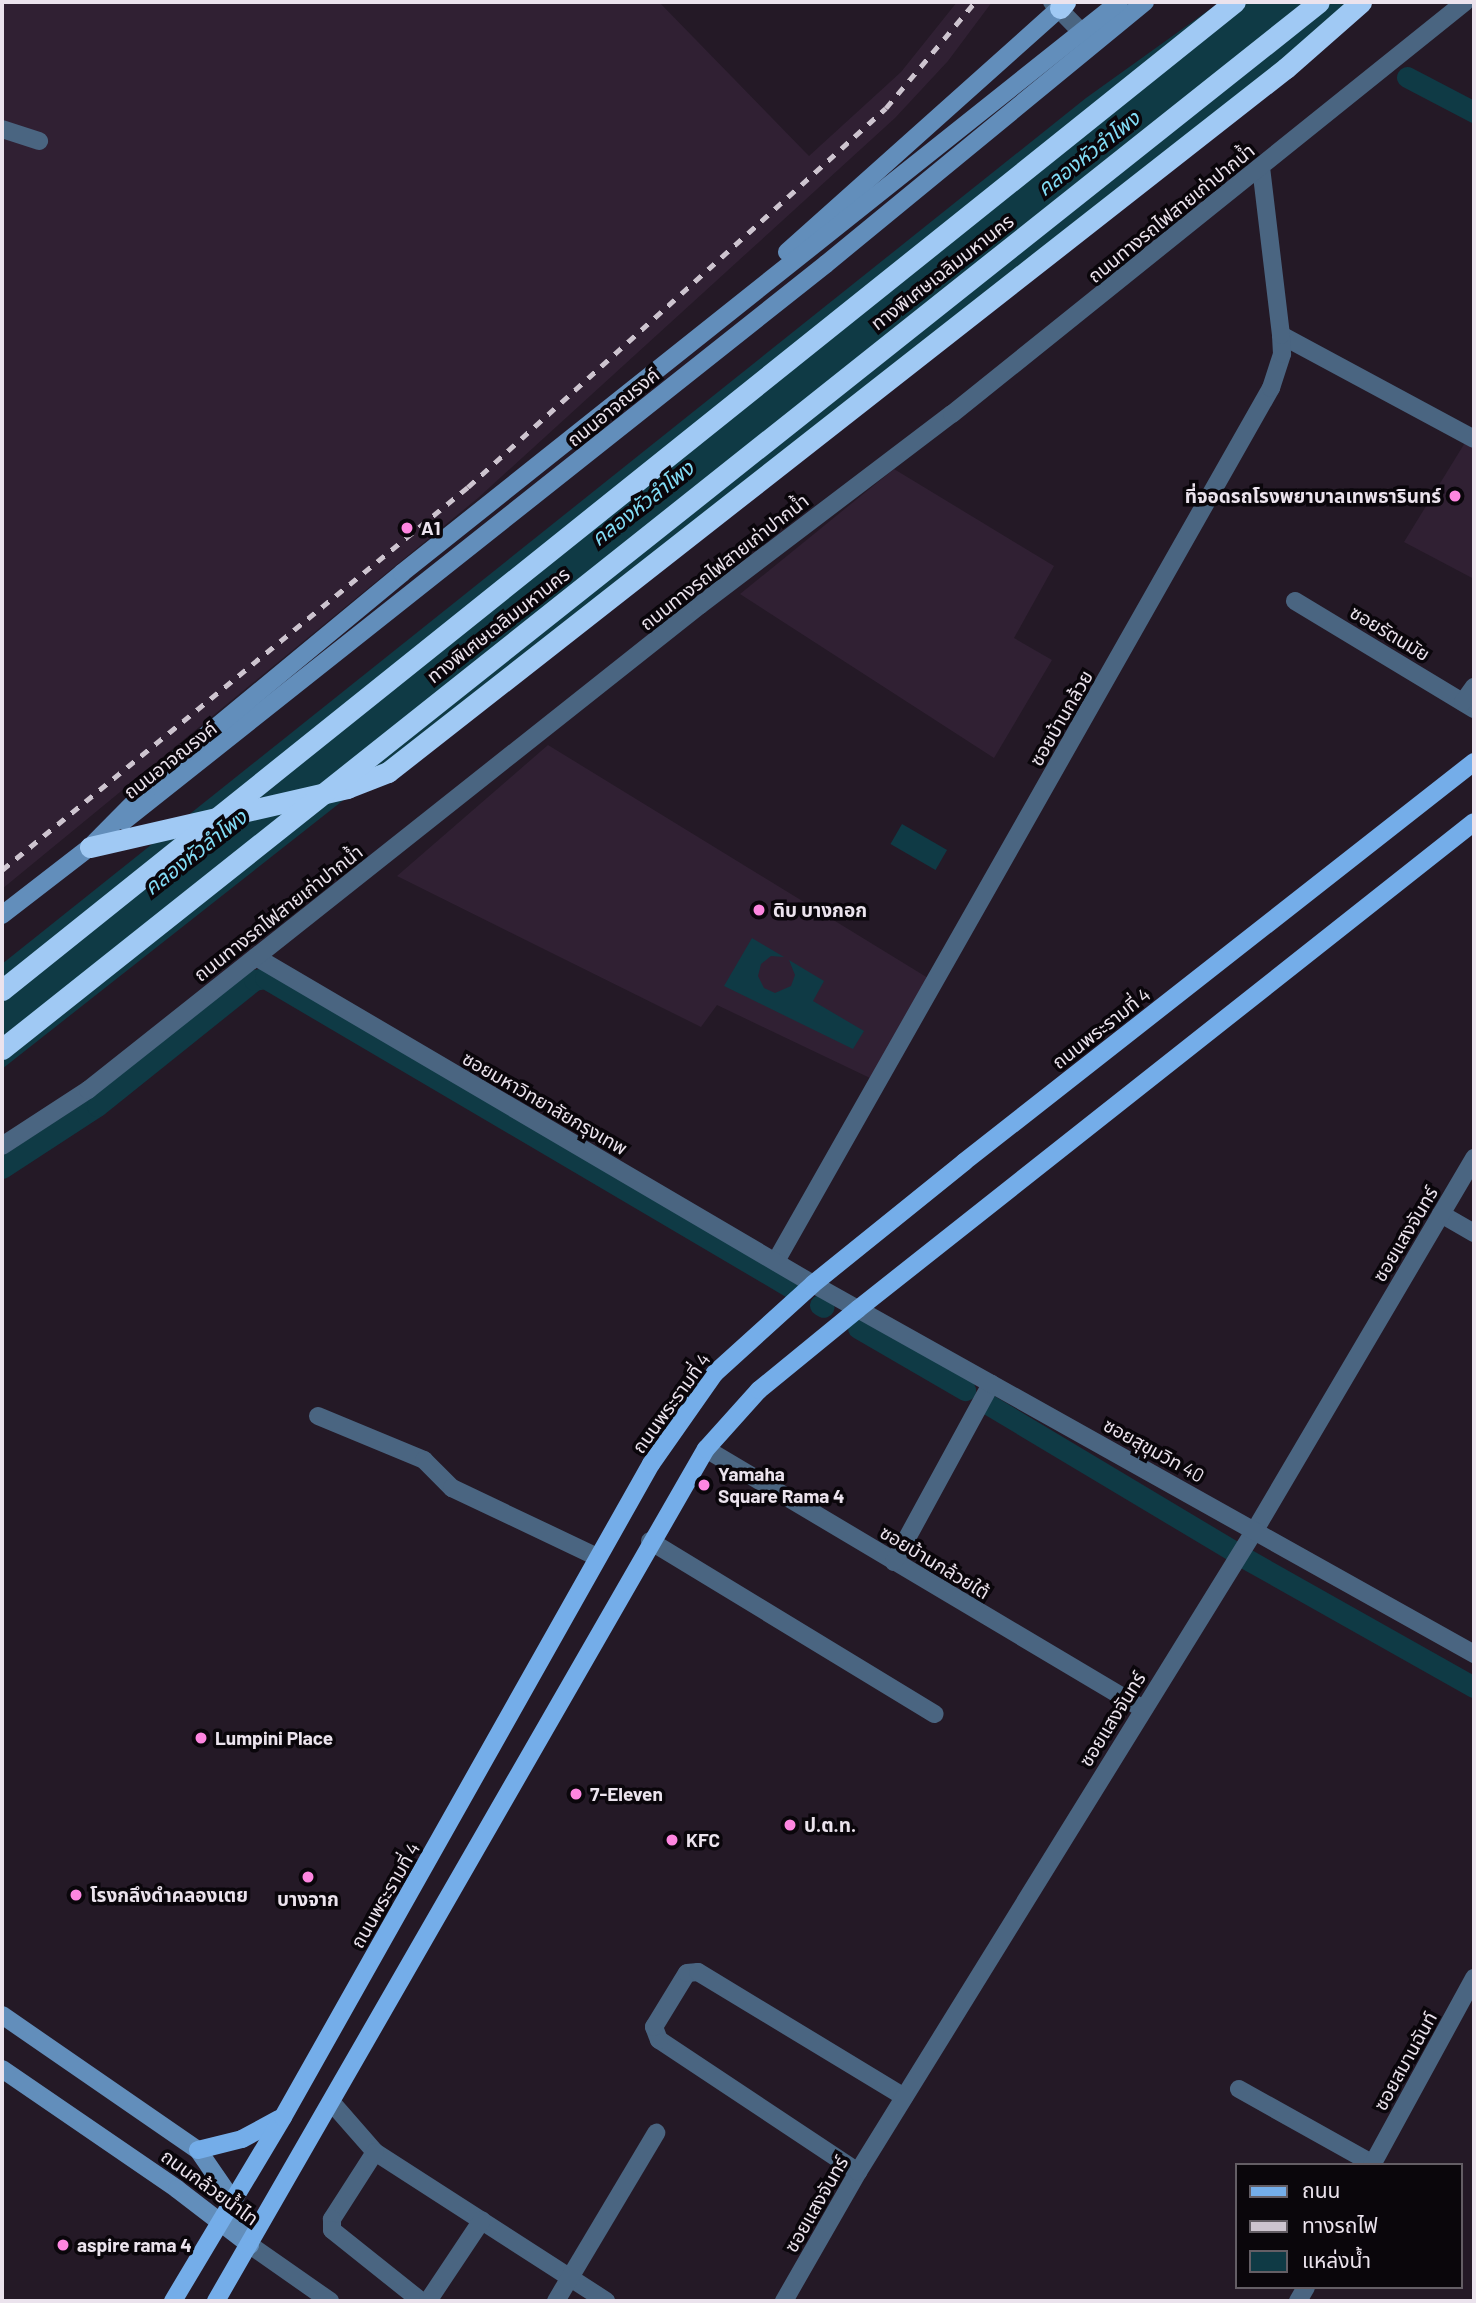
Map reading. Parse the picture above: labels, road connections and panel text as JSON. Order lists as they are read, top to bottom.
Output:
{
  "streets": {
    "highway": ["ทางพิเศษเฉลิมมหานคร"],
    "main road": ["ถนนอาจณรงค์", "ถนนพระรามที่ 4", "ถนนกล้วยน้ำไท"],
    "street": [
      "ถนนทางรถไฟสายเก่าปากน้ำ",
      "ซอยรัตนมัย",
      "ซอยบ้านกล้วย",
      "ซอยมหาวิทยาลัยกรุงเทพ",
      "ซอยแสงจันทร์",
      "ซอยสุขุมวิท 40",
      "ซอยบ้านกล้วยใต้",
      "ซอยสมานฉันท์"
    ]
  },
  "crossings": [
    ["ถนนทางรถไฟสายเก่าปากน้ำ", "ซอยบ้านกล้วย"],
    ["ถนนทางรถไฟสายเก่าปากน้ำ", "ซอยมหาวิทยาลัยกรุงเทพ"],
    ["ซอยบ้านกล้วย", "ซอยมหาวิทยาลัยกรุงเทพ"],
    ["ถนนพระรามที่ 4", "ซอยมหาวิทยาลัยกรุงเทพ"],
    ["ถนนพระรามที่ 4", "ซอยสุขุมวิท 40"],
    ["ถนนพระรามที่ 4", "ถนนกล้วยน้ำไท"],
    ["ซอยมหาวิทยาลัยกรุงเทพ", "ซอยสุขุมวิท 40"],
    ["ซอยแสงจันทร์", "ซอยสุขุมวิท 40"],
    ["ซอยแสงจันทร์", "ซอยบ้านกล้วยใต้"]
  ],
  "water": ["คลองหัวลำโพง"],
  "places": [
    "ที่จอดรถโรงพยาบาลเทพธารินทร์",
    "A1",
    "ดิบ บางกอก",
    "Yamaha Square Rama 4",
    "Lumpini Place",
    "7-Eleven",
    "ป.ต.ท.",
    "KFC",
    "บางจาก",
    "โรงกลึงดำคลองเตย",
    "aspire rama 4"
  ],
  "legend": ["ถนน", "ทางรถไฟ", "แหล่งน้ำ"]
}
